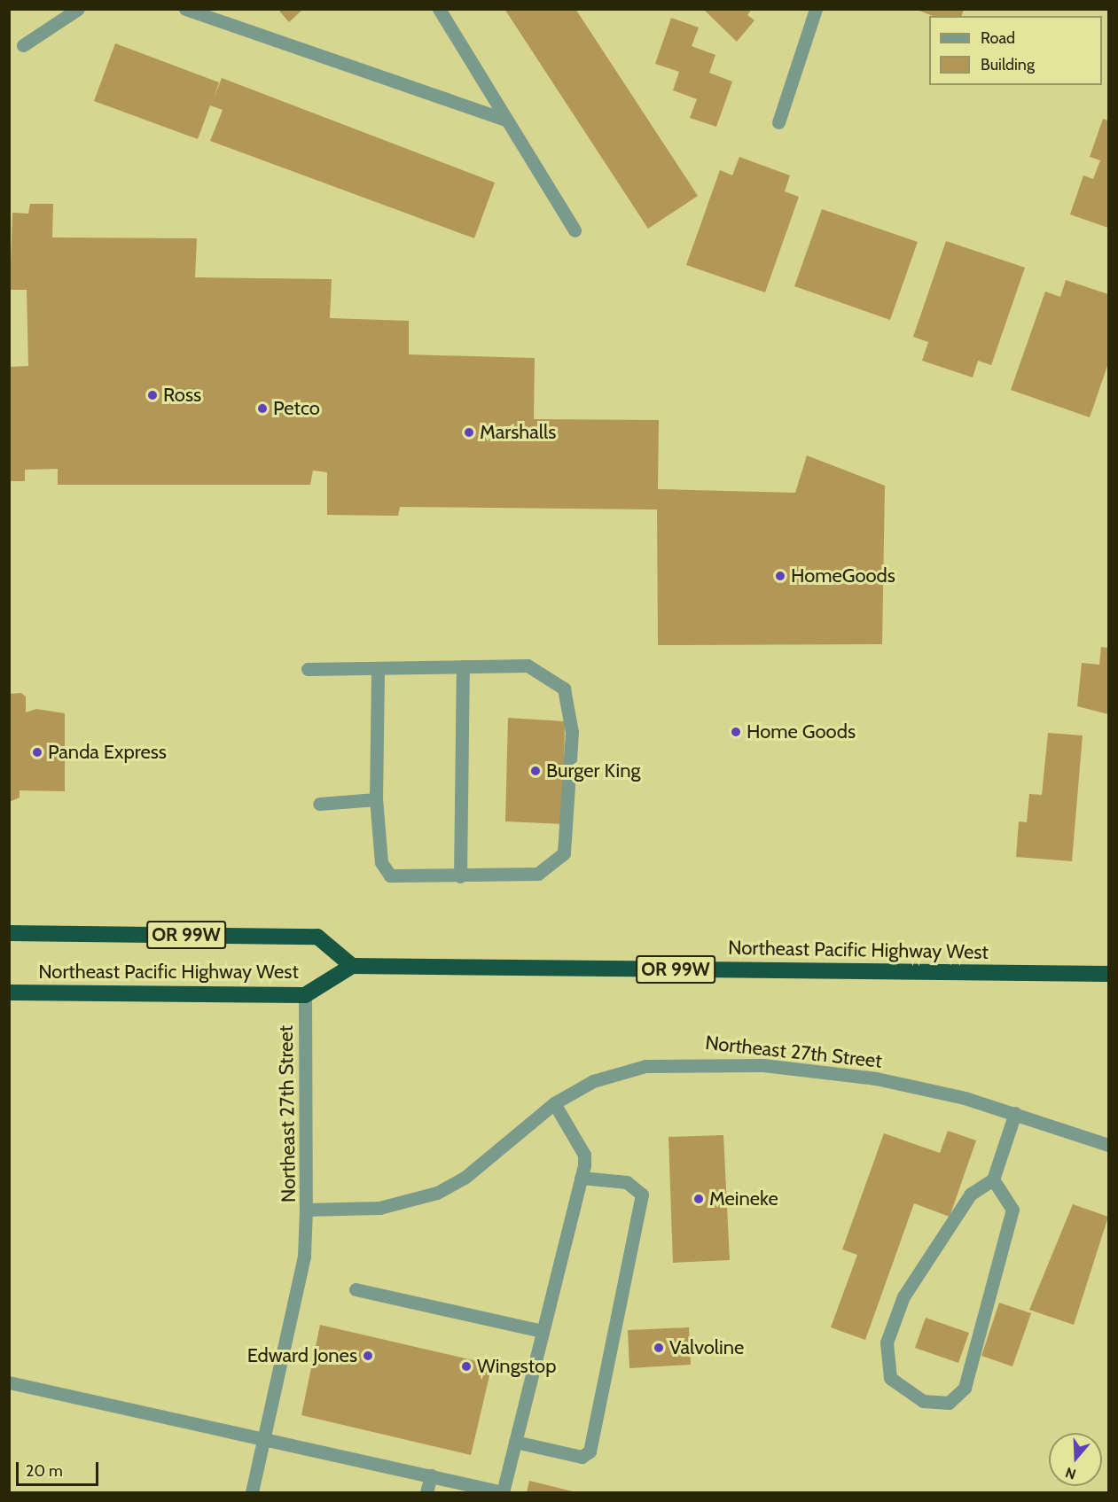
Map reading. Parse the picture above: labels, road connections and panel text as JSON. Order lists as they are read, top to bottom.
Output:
{
  "streets": {
    "highway": ["OR 99W", "Northeast Pacific Highway West"],
    "street": ["Northeast 27th Street"]
  },
  "crossings": [
    ["Northeast Pacific Highway West", "Northeast 27th Street"]
  ],
  "places": [
    "Ross",
    "Petco",
    "Marshalls",
    "HomeGoods",
    "Home Goods",
    "Panda Express",
    "Burger King",
    "Meineke",
    "Valvoline",
    "Edward Jones",
    "Wingstop"
  ],
  "legend": ["Road", "Building"],
  "scale_bar": "20 m",
  "north": "bottom"
}
